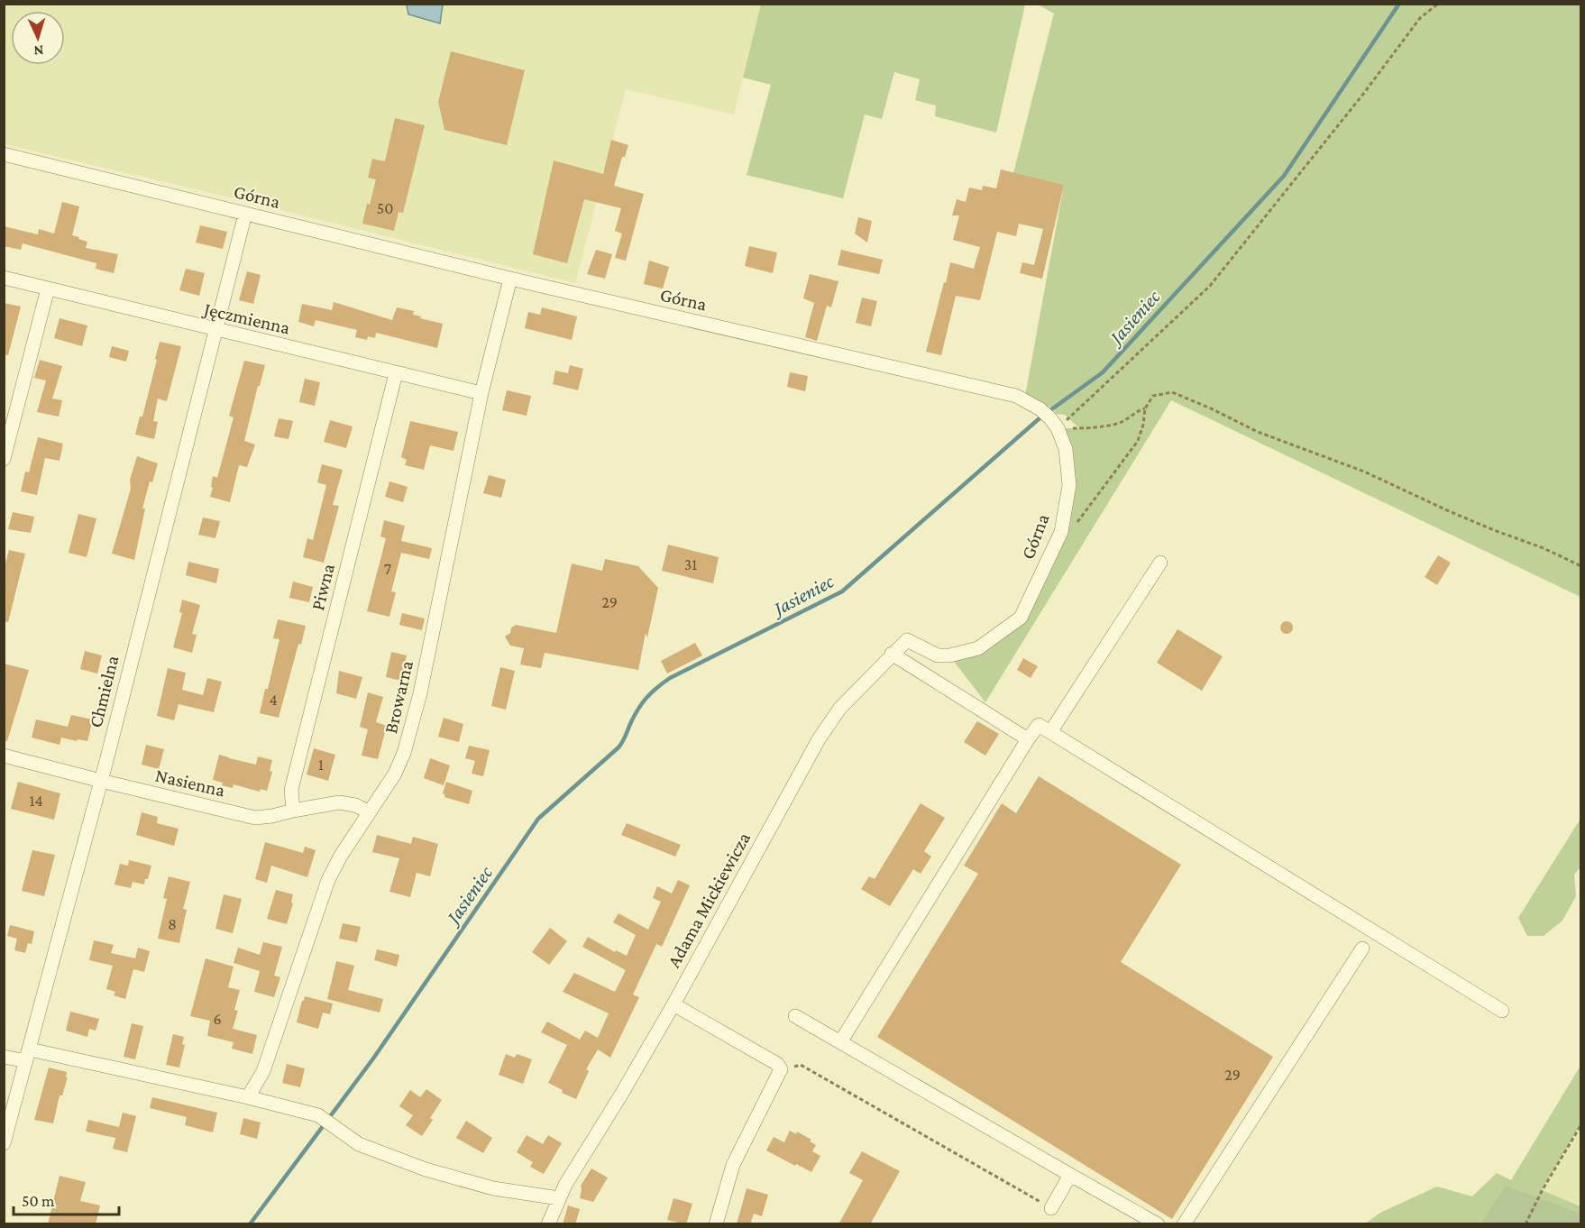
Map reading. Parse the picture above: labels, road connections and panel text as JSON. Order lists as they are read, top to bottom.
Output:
{
  "streets": {
    "street": [
      "Górna",
      "Jęczmienna",
      "Piwna",
      "Chmielna",
      "Browarna",
      "Nasienna",
      "Adama Mickiewicza"
    ]
  },
  "crossings": [
    ["Górna", "Chmielna"],
    ["Górna", "Browarna"],
    ["Górna", "Adama Mickiewicza"],
    ["Jęczmienna", "Piwna"],
    ["Jęczmienna", "Chmielna"],
    ["Jęczmienna", "Browarna"],
    ["Piwna", "Nasienna"],
    ["Chmielna", "Nasienna"],
    ["Browarna", "Nasienna"]
  ],
  "water": ["Jasieniec"],
  "house_numbers": [
    "50",
    "31",
    "7",
    "29",
    "4",
    "1",
    "14",
    "8",
    "6",
    "29"
  ],
  "scale_bar": "50 m",
  "north": "bottom"
}
